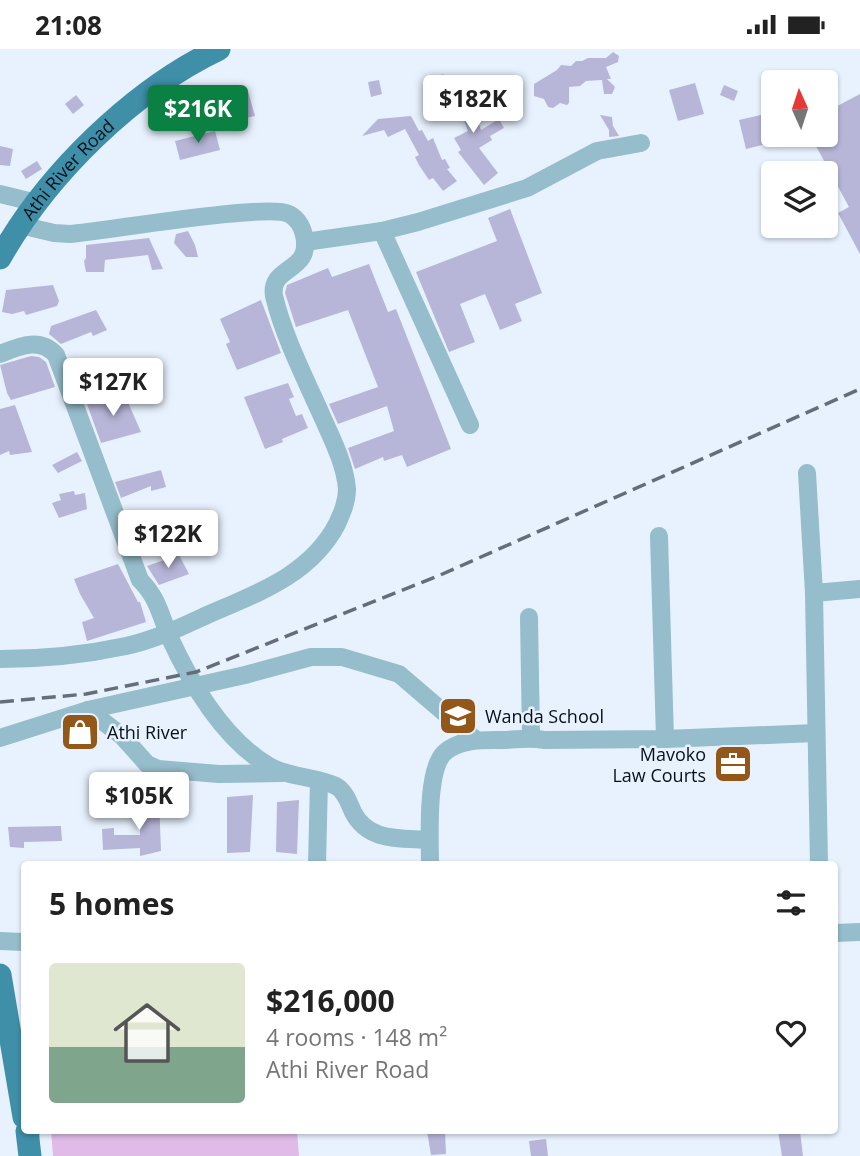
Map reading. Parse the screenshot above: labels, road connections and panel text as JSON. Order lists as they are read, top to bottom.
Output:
{
  "streets": {
    "main road": ["Athi River Road"]
  },
  "places": {
    "school or university": ["Wanda School"],
    "shop": ["Athi River"],
    "office": ["Mavoko Law Courts"]
  },
  "north": "top",
  "page": {
    "status": "21:08",
    "price": [
      "$182K",
      "$216K",
      "$127K",
      "$122K",
      "$105K"
    ],
    "heading": "5 homes",
    "list": [
      {
        "name": "$216,000",
        "note": "4 rooms · 148 m² · Athi River Road"
      }
    ]
  }
}
